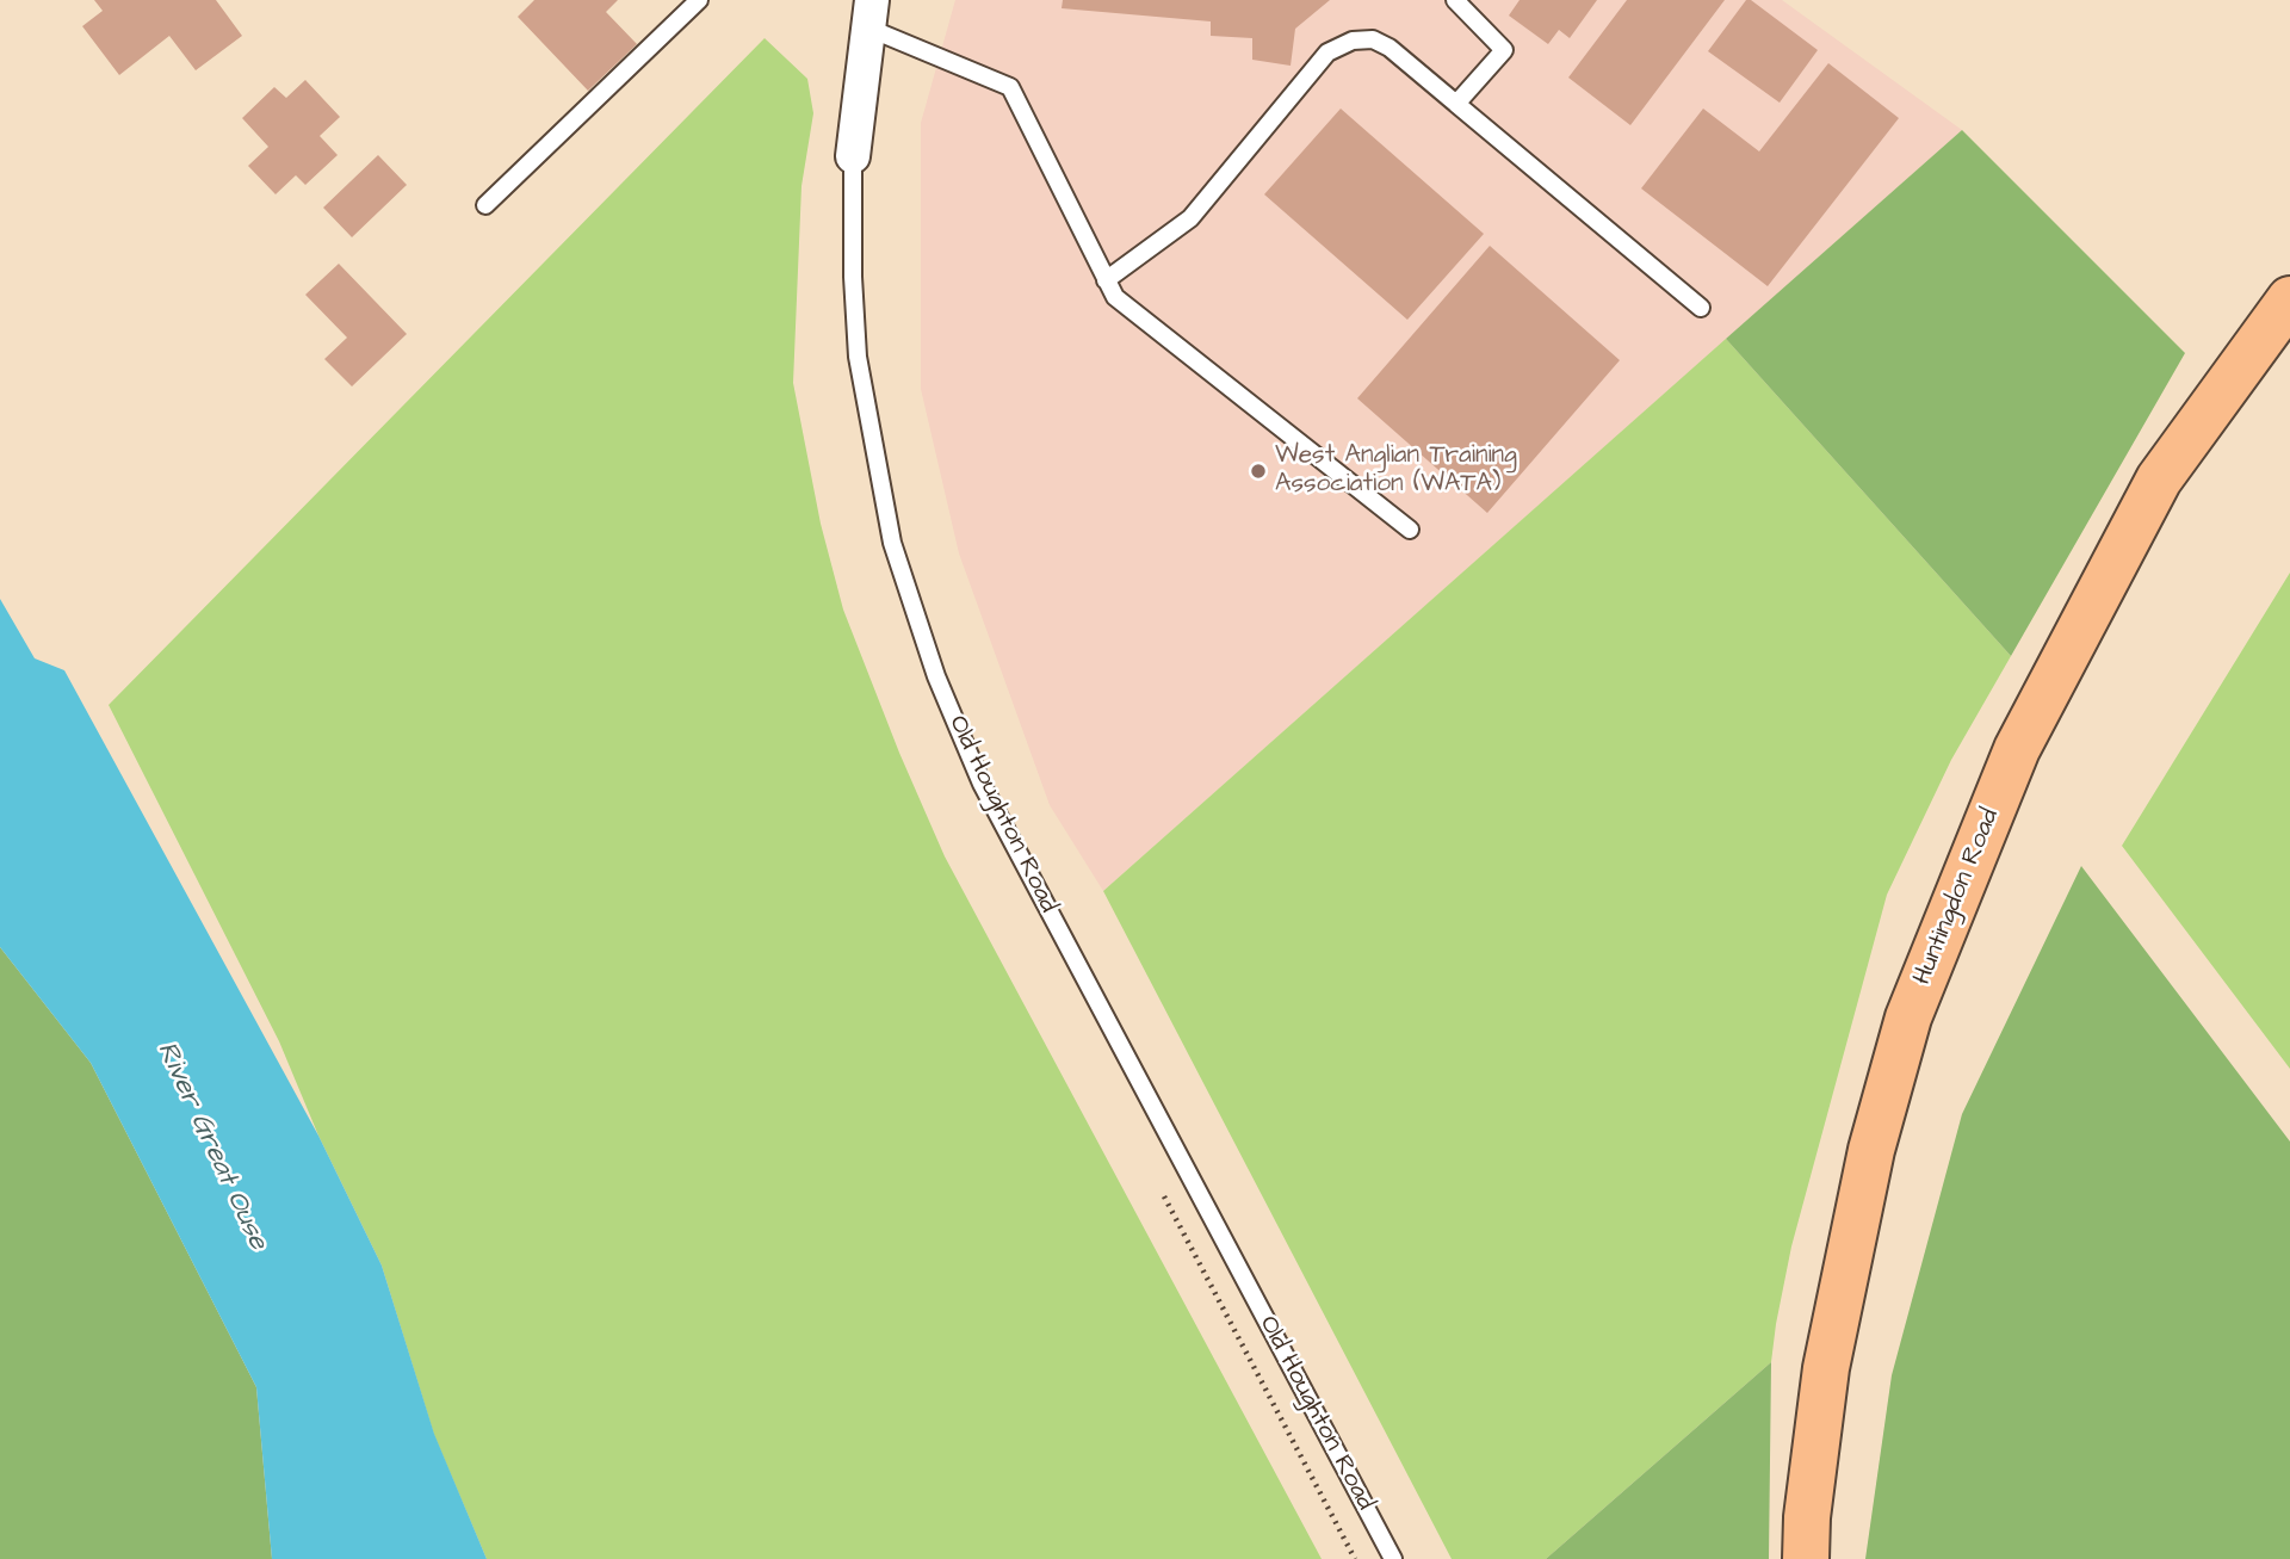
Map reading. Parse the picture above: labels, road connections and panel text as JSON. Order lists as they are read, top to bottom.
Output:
{
  "streets": {
    "main road": ["Huntingdon Road"],
    "street": ["Old Houghton Road"]
  },
  "water": ["River Great Ouse"],
  "places": ["West Anglian Training Association (WATA)"]
}
